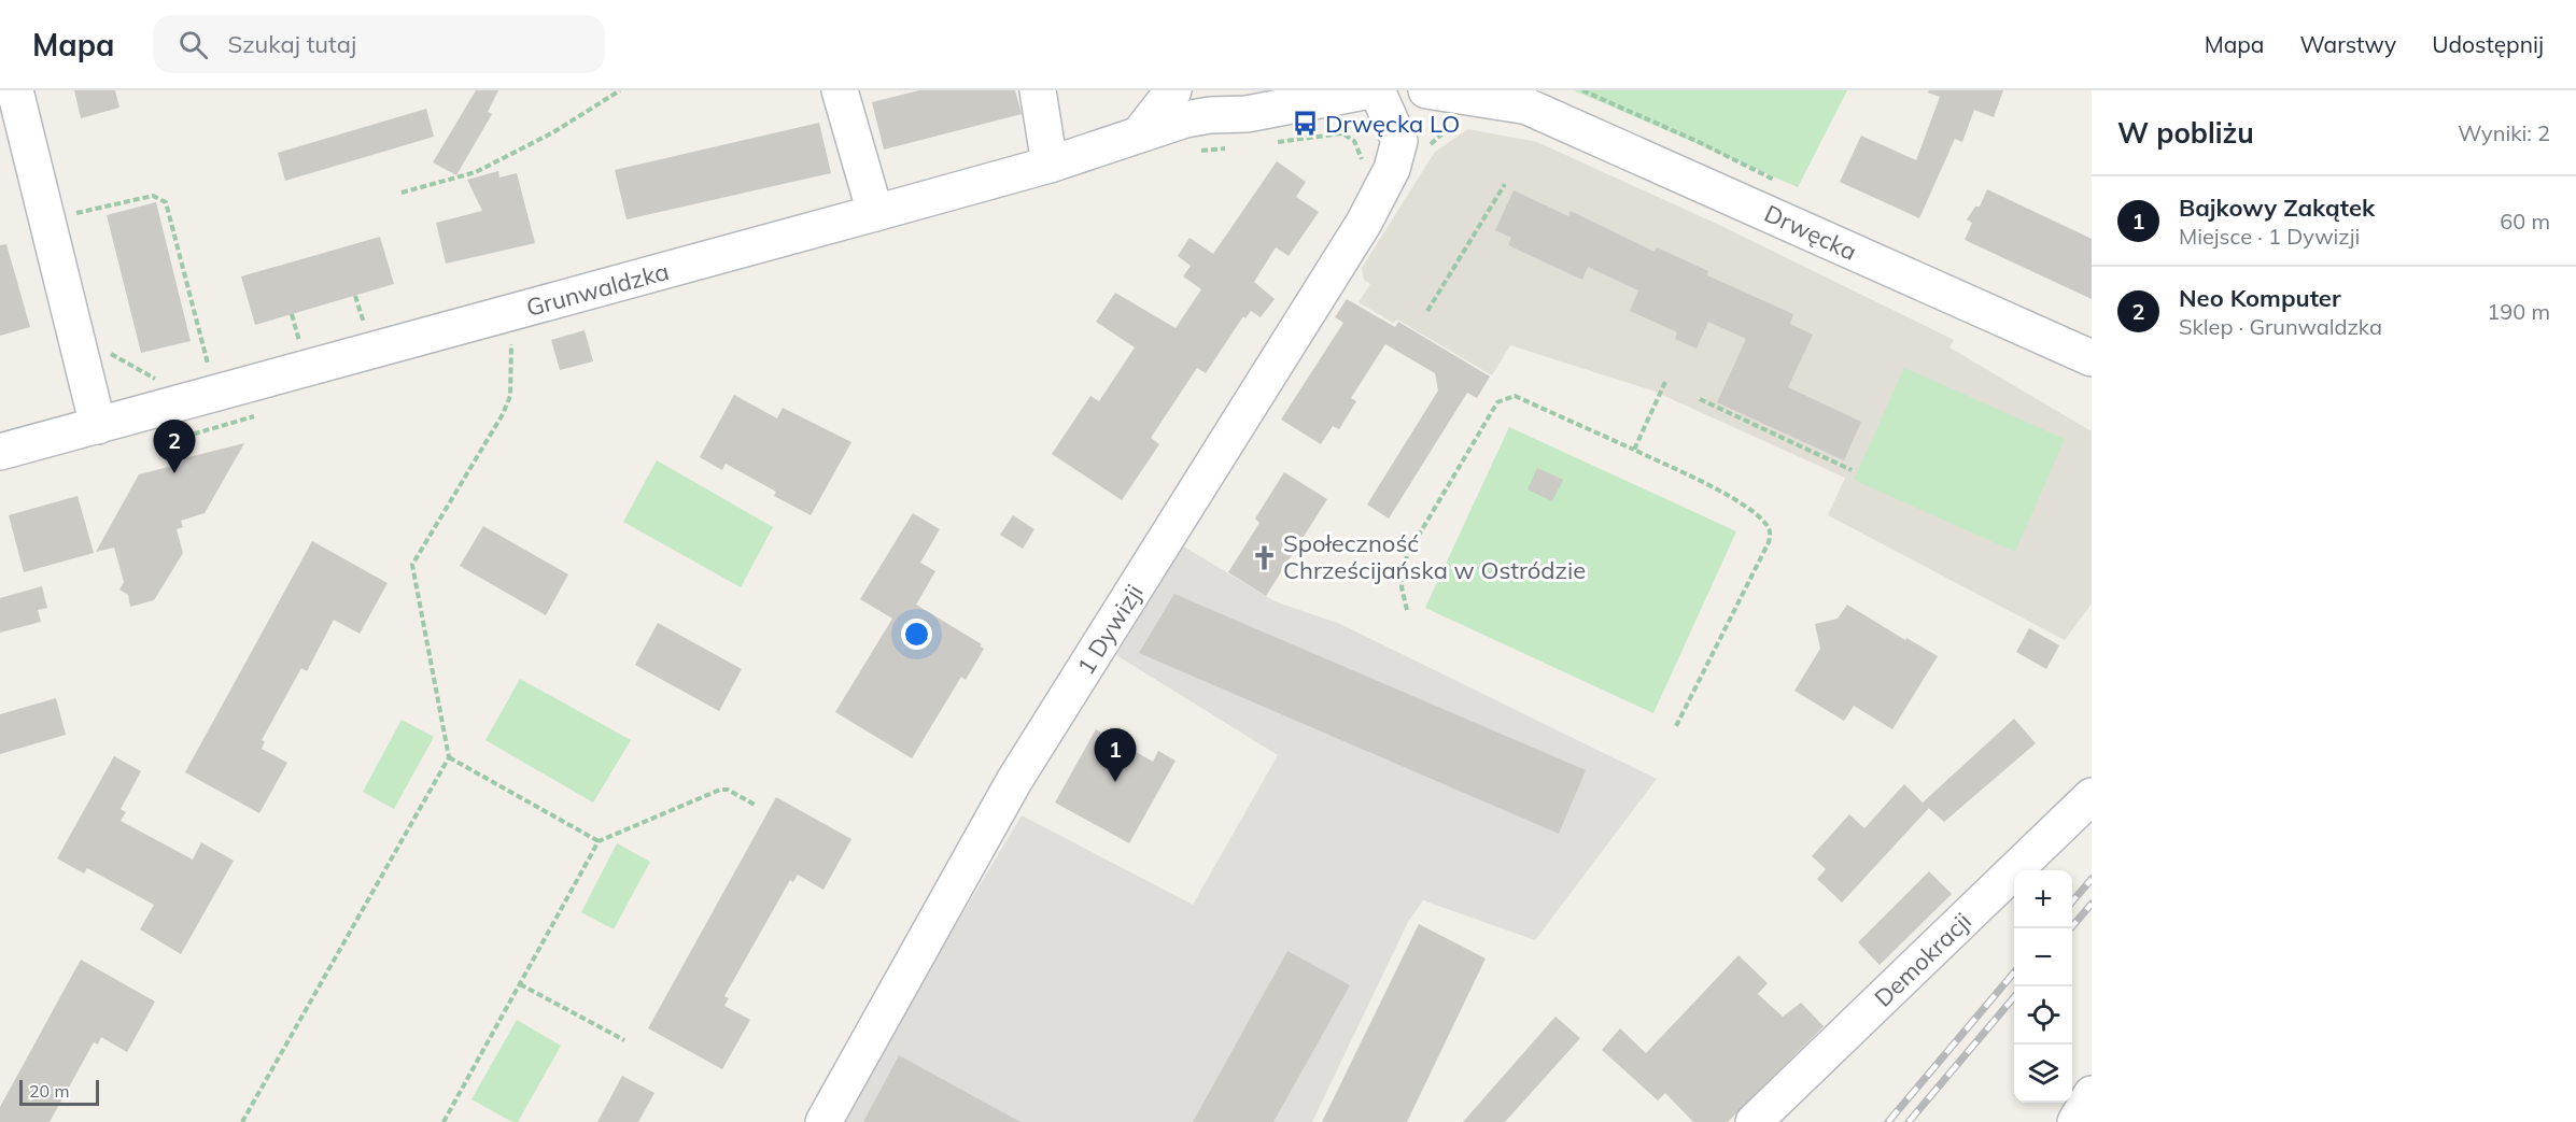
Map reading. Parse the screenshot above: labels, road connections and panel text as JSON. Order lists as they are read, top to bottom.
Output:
{
  "streets": {
    "street": [
      "Drwęcka",
      "Grunwaldzka",
      "1 Dywizji",
      "Demokracji"
    ]
  },
  "crossings": [
    ["Drwęcka", "1 Dywizji"]
  ],
  "places": {
    "bus stop": ["Drwęcka LO"],
    "church": ["Społeczność Chrześcijańska w Ostródzie"]
  },
  "scale_bar": "20 m",
  "page": {
    "header": "Mapa",
    "search": "Szukaj tutaj",
    "nav": ["Mapa", "Warstwy", "Udostępnij"],
    "heading": ["W pobliżu", "Wyniki: 2"],
    "list": [
      {
        "mark": "1",
        "name": "Bajkowy Zakątek",
        "note": "Miejsce · 1 Dywizji",
        "value": "60 m"
      },
      {
        "mark": "2",
        "name": "Neo Komputer",
        "note": "Sklep · Grunwaldzka",
        "value": "190 m"
      }
    ],
    "pins": ["2", "1"],
    "map_buttons": ["+", "−"],
    "scale": "20 m"
  }
}
